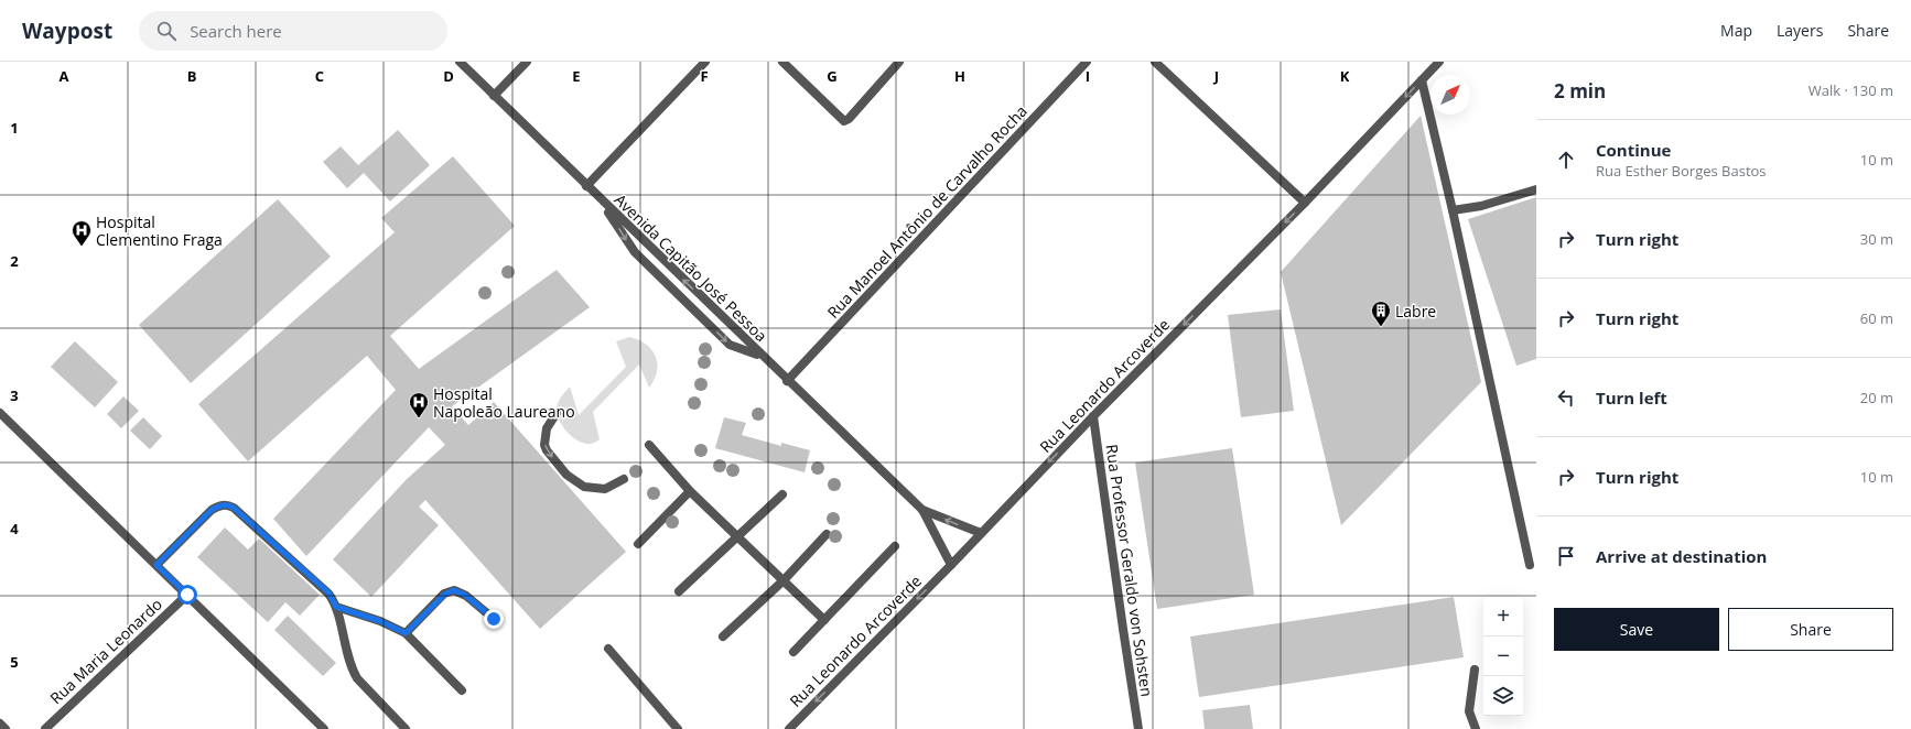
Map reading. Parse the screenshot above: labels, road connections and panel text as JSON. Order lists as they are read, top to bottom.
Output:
{
  "streets": {
    "street": [
      "Rua Manoel Antônio de Carvalho Rocha",
      "Avenida Capitão José Pessoa",
      "Rua Leonardo Arcoverde",
      "Rua Professor Geraldo von Sohsten",
      "Rua Maria Leonardo"
    ]
  },
  "crossings": [
    ["Rua Manoel Antônio de Carvalho Rocha", "Avenida Capitão José Pessoa"],
    ["Avenida Capitão José Pessoa", "Rua Leonardo Arcoverde"],
    ["Rua Leonardo Arcoverde", "Rua Professor Geraldo von Sohsten"]
  ],
  "one_way": ["Rua Leonardo Arcoverde"],
  "places": {
    "hospital": ["Hospital Clementino Fraga", "Hospital Napoleão Laureano"],
    "building": ["Labre"]
  },
  "north": "top right",
  "page": {
    "header": "Waypost",
    "search": "Search here",
    "nav": ["Map", "Layers", "Share"],
    "heading": ["2 min", "Walk · 130 m"],
    "list": [
      ["Continue", "Rua Esther Borges Bastos", "10 m"],
      ["Turn right", "30 m"],
      ["Turn right", "60 m"],
      ["Turn left", "20 m"],
      ["Turn right", "10 m"],
      "Arrive at destination"
    ],
    "buttons": ["Save", "Share"],
    "map_buttons": ["+", "−"]
  },
  "grid": {
    "columns": [
      "A",
      "B",
      "C",
      "D",
      "E",
      "F",
      "G",
      "H",
      "I",
      "J",
      "K"
    ],
    "rows": [
      "1",
      "2",
      "3",
      "4",
      "5"
    ]
  }
}
